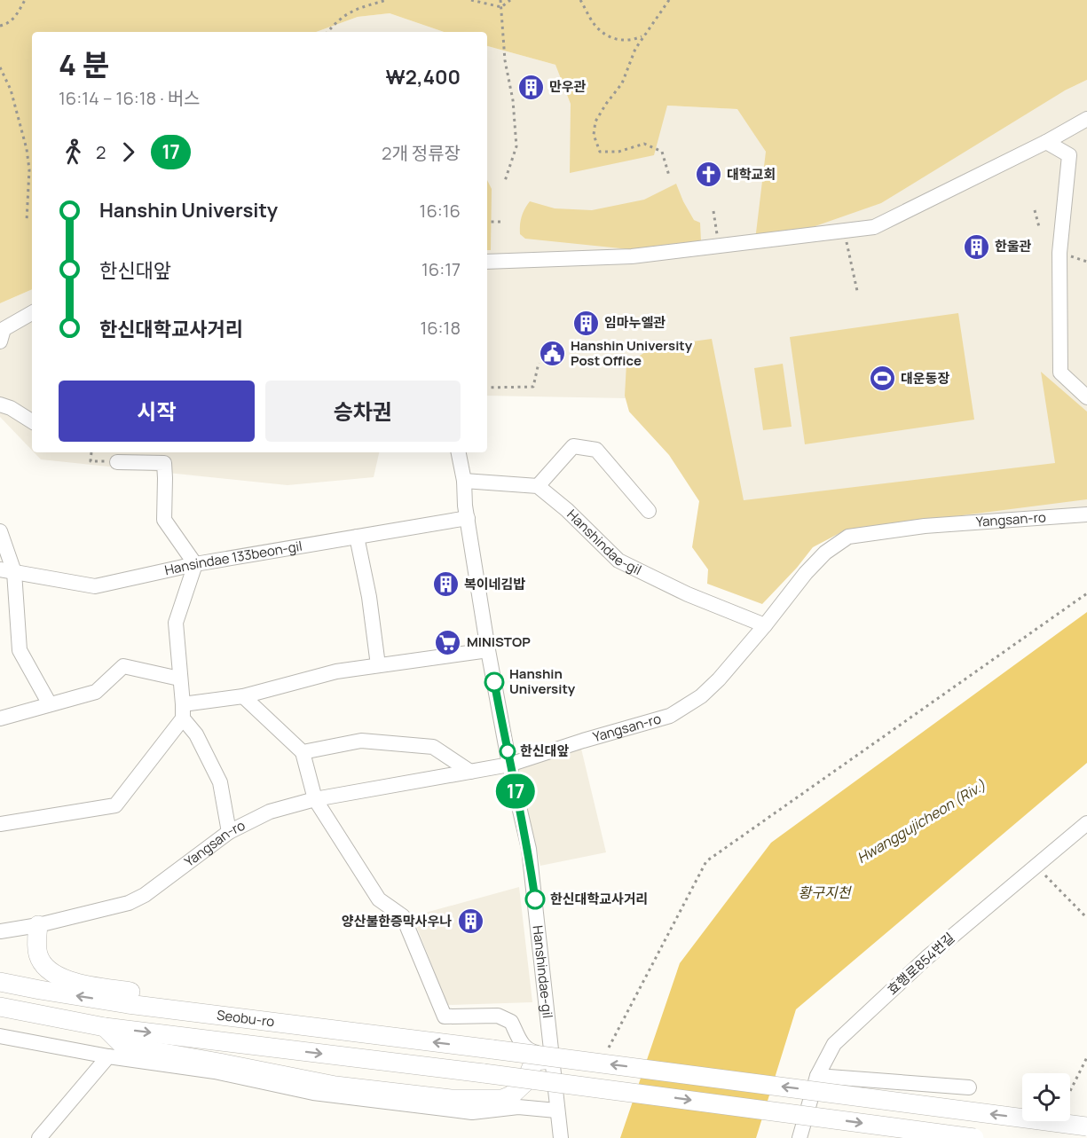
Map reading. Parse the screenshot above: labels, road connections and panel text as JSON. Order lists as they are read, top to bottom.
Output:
{
  "streets": {
    "main road": ["Seobu-ro"],
    "street": [
      "Yangsan-ro",
      "Hanshindae-gil",
      "Hansindae 133beon-gil",
      "효행로854번길"
    ]
  },
  "crossings": [
    ["Yangsan-ro", "Hanshindae-gil"],
    ["Hanshindae-gil", "Hansindae 133beon-gil"]
  ],
  "water": ["Hwanggujicheon (Riv.)", "황구지천"],
  "places": {
    "building": [
      "만우관",
      "한울관",
      "임마누엘관",
      "복이네김밥",
      "양산불한증막사우나"
    ],
    "church": ["대학교회"],
    "public building": ["Hanshin University Post Office"],
    "sports": ["대운동장"],
    "supermarket": ["MINISTOP"],
    "other": ["Hanshin University", "한신대앞", "한신대학교사거리"]
  },
  "lines": ["bus line 17"],
  "page": {
    "on_map": "17",
    "heading": ["4 분", "16:14 – 16:18 · 버스", "₩2,400"],
    "legs": ["2", "17", "2개 정류장"],
    "list": [
      {
        "name": "Hanshin University",
        "value": "16:16"
      },
      {
        "name": "한신대앞",
        "value": "16:17"
      },
      {
        "name": "한신대학교사거리",
        "value": "16:18"
      }
    ],
    "buttons": ["시작", "승차권"]
  }
}
